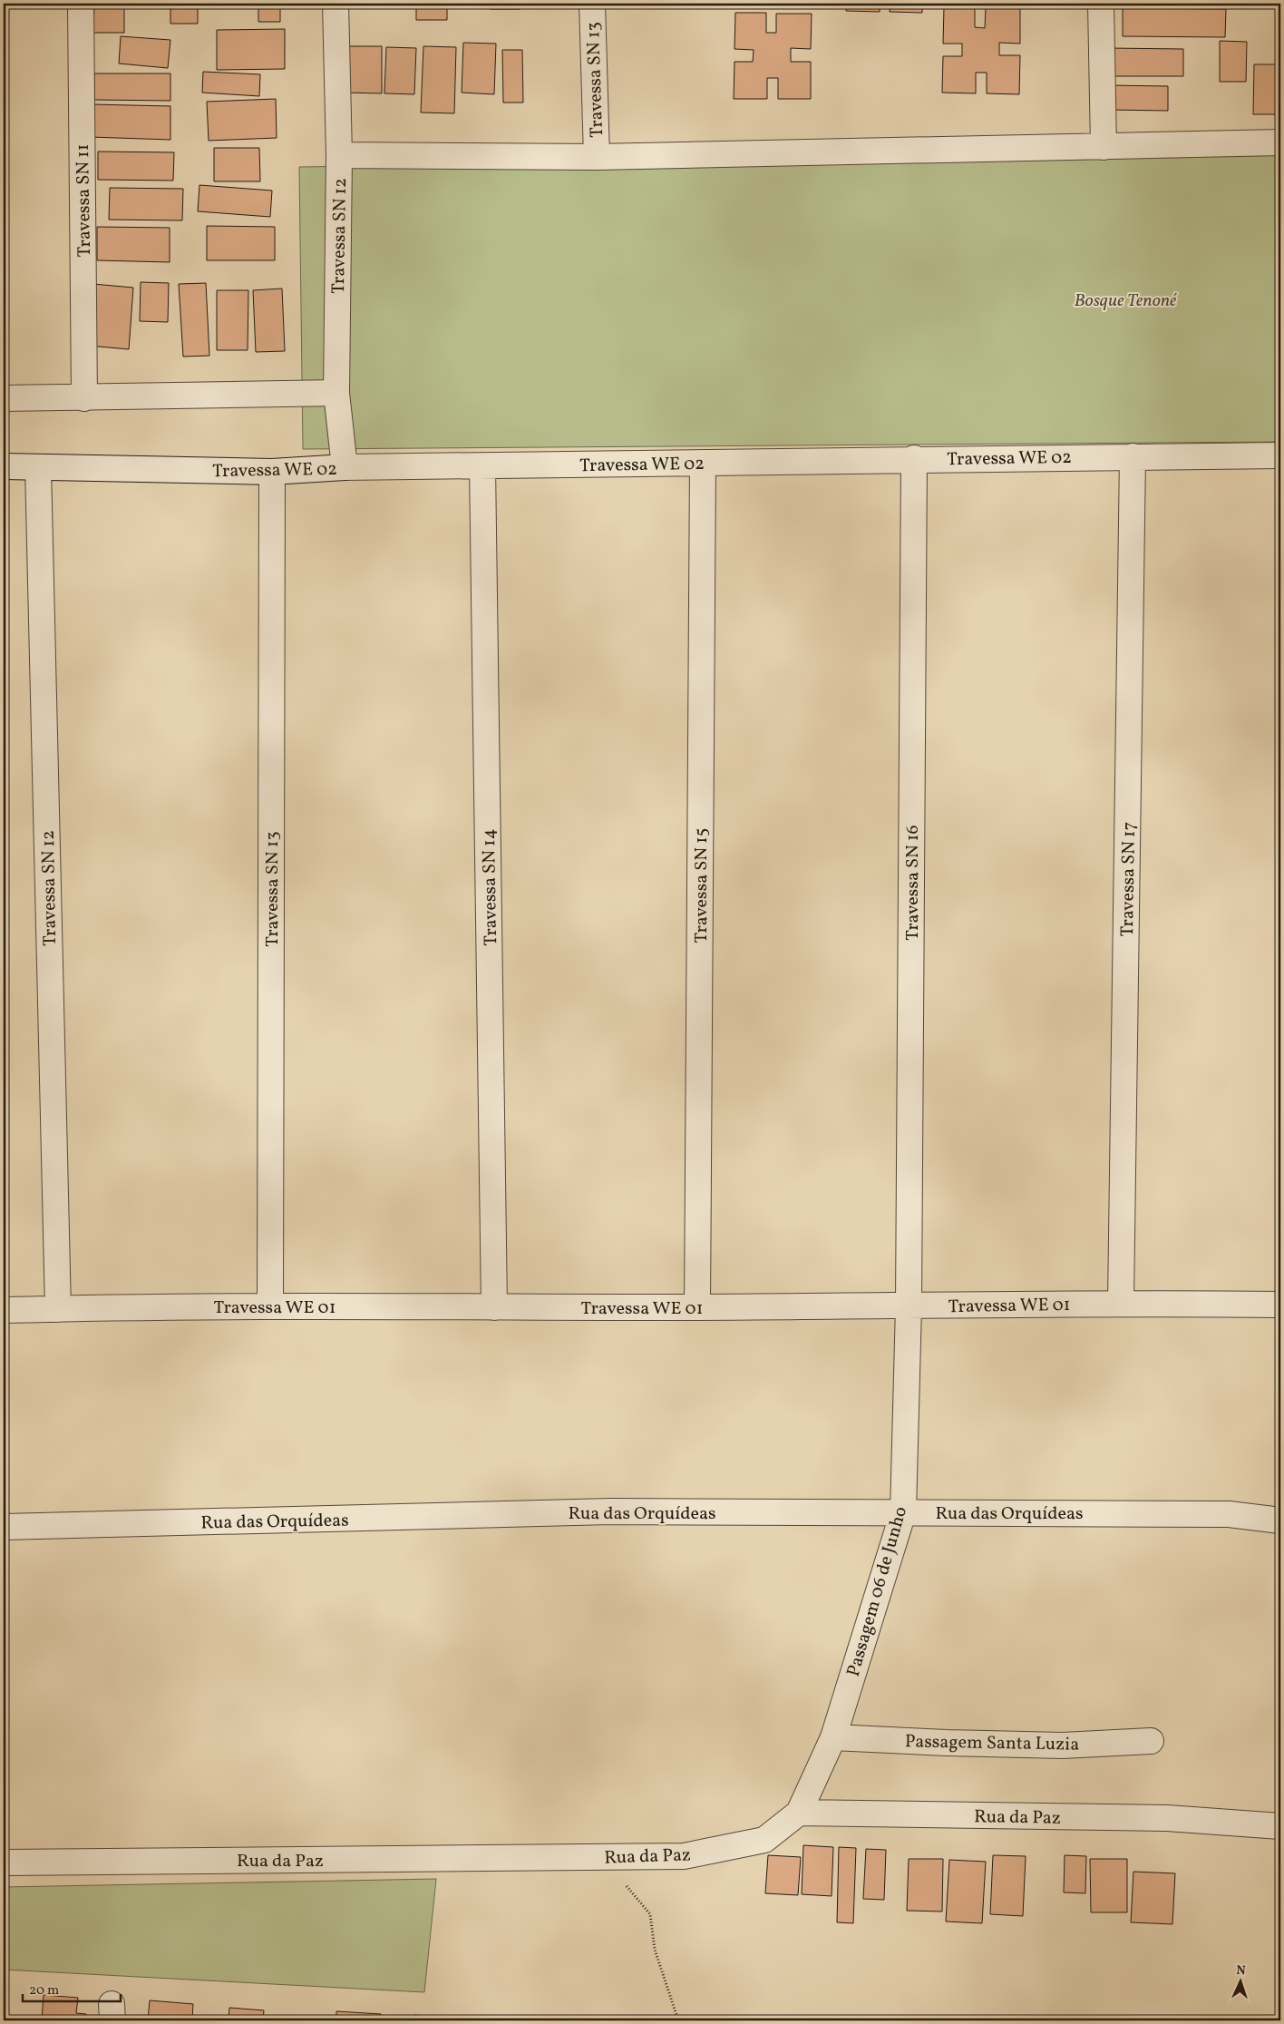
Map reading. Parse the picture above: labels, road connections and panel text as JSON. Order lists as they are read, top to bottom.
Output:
{
  "streets": {
    "street": [
      "Travessa SN 13",
      "Travessa SN 11",
      "Travessa SN 12",
      "Travessa WE 02",
      "Travessa SN 17",
      "Travessa SN 16",
      "Travessa SN 15",
      "Travessa SN 14",
      "Travessa WE 01",
      "Rua das Orquídeas",
      "Passagem 06 de Junho",
      "Passagem Santa Luzia",
      "Rua da Paz"
    ]
  },
  "crossings": [
    ["Travessa SN 13", "Travessa WE 02"],
    ["Travessa SN 13", "Travessa WE 01"],
    ["Travessa SN 12", "Travessa WE 02"],
    ["Travessa SN 12", "Travessa WE 01"],
    ["Travessa WE 02", "Travessa SN 17"],
    ["Travessa WE 02", "Travessa SN 16"],
    ["Travessa WE 02", "Travessa SN 15"],
    ["Travessa WE 02", "Travessa SN 14"],
    ["Travessa SN 17", "Travessa WE 01"],
    ["Travessa SN 16", "Travessa WE 01"],
    ["Travessa SN 16", "Passagem 06 de Junho"],
    ["Travessa SN 15", "Travessa WE 01"],
    ["Travessa SN 14", "Travessa WE 01"],
    ["Travessa WE 01", "Passagem 06 de Junho"],
    ["Rua das Orquídeas", "Passagem 06 de Junho"],
    ["Passagem 06 de Junho", "Passagem Santa Luzia"],
    ["Passagem 06 de Junho", "Rua da Paz"]
  ],
  "parks": ["Bosque Tenoné"],
  "scale_bar": "20 m",
  "north": "top"
}
